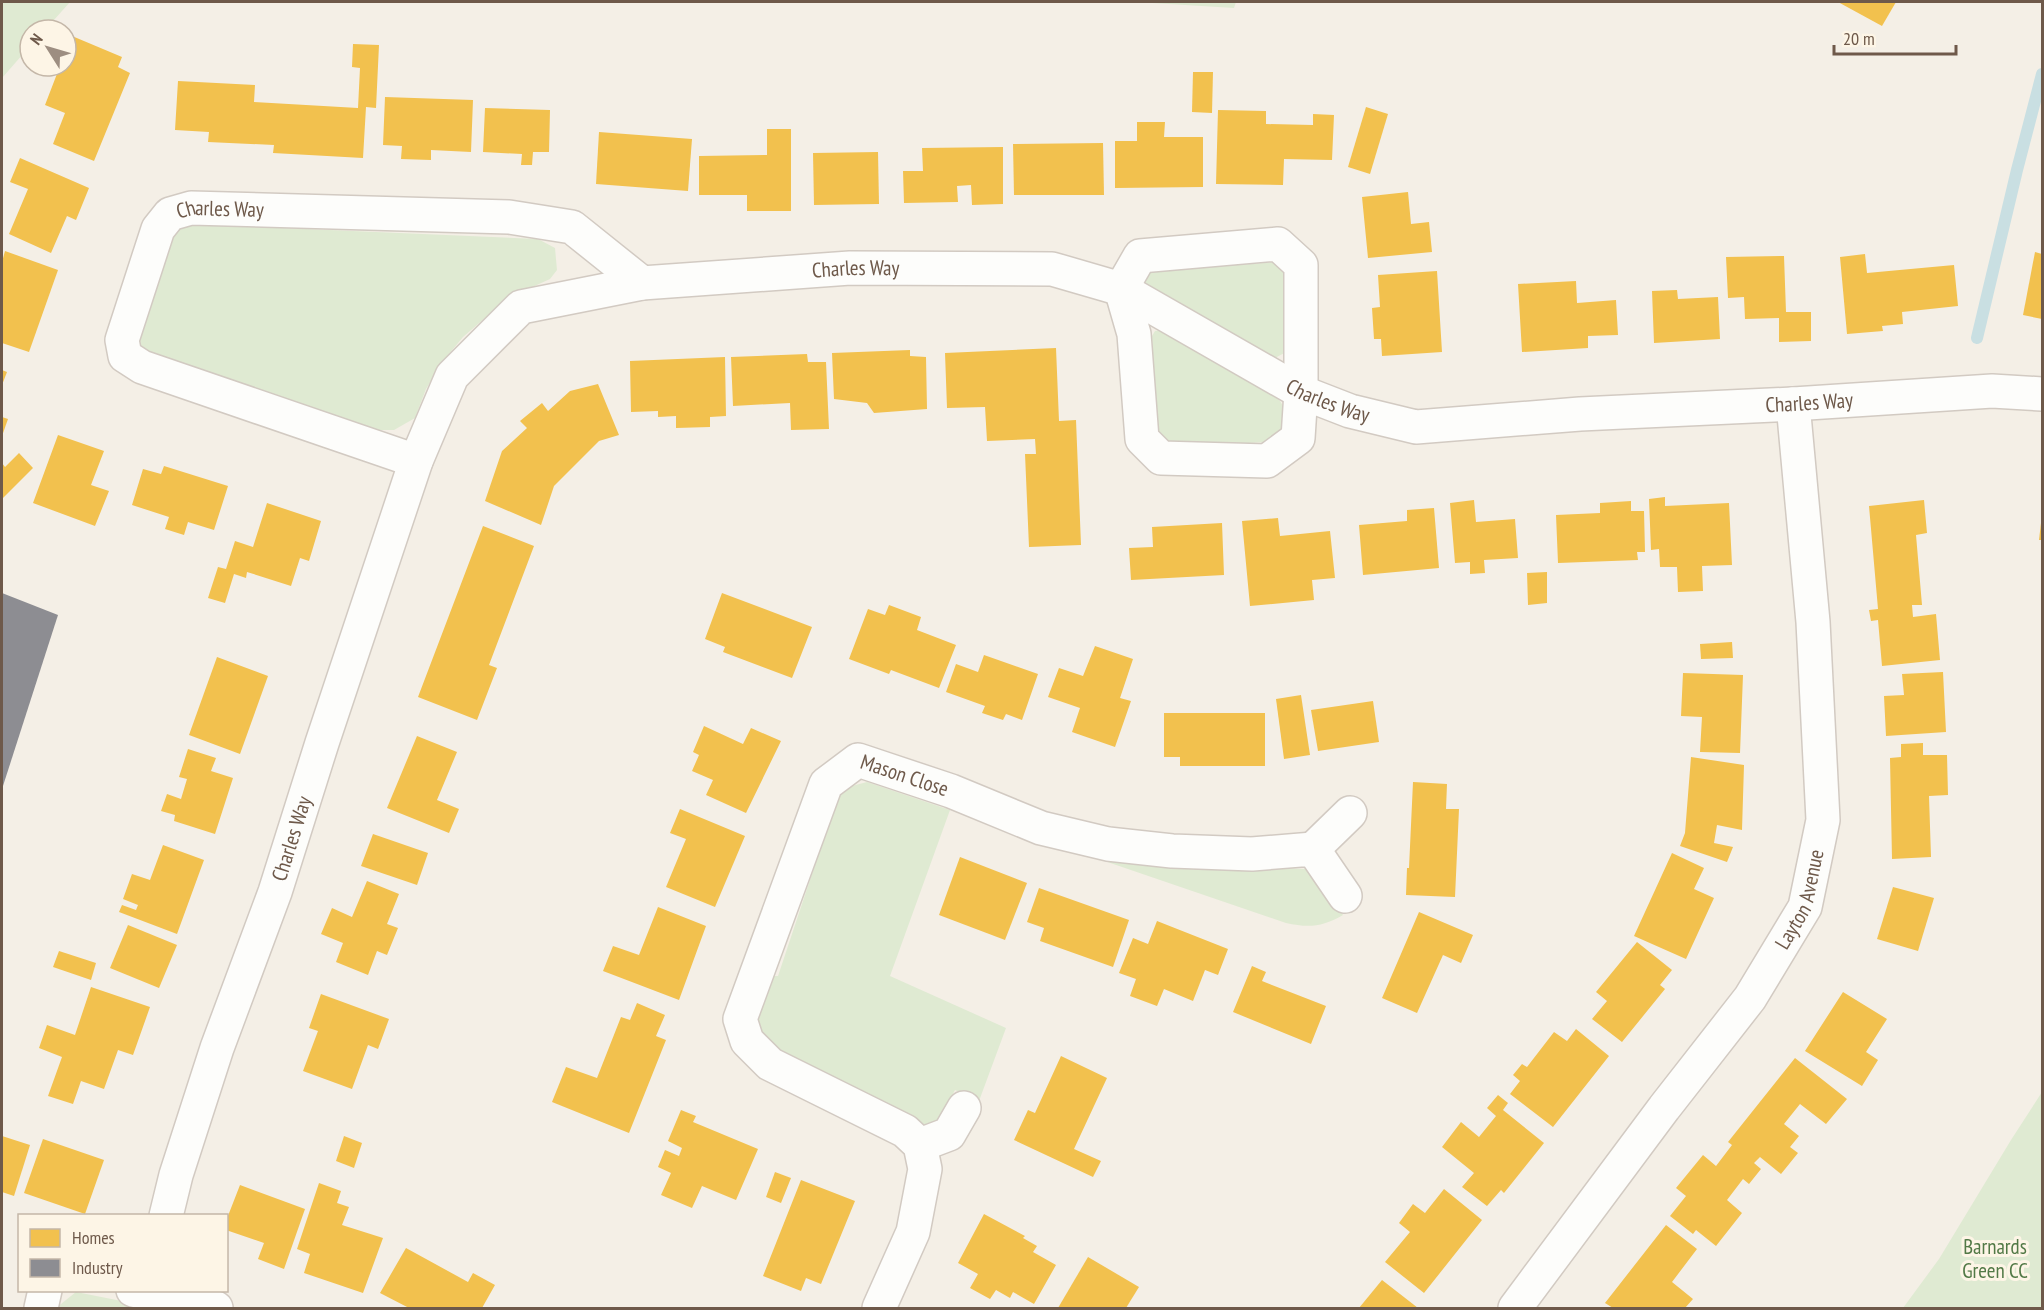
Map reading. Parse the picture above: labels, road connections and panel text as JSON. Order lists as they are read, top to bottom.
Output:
{
  "streets": {
    "street": ["Charles Way", "Mason Close", "Layton Avenue"]
  },
  "crossings": [
    ["Charles Way", "Layton Avenue"]
  ],
  "parks": ["Barnards Green CC"],
  "legend": ["Homes", "Industry"],
  "scale_bar": "20 m",
  "north": "top left"
}
